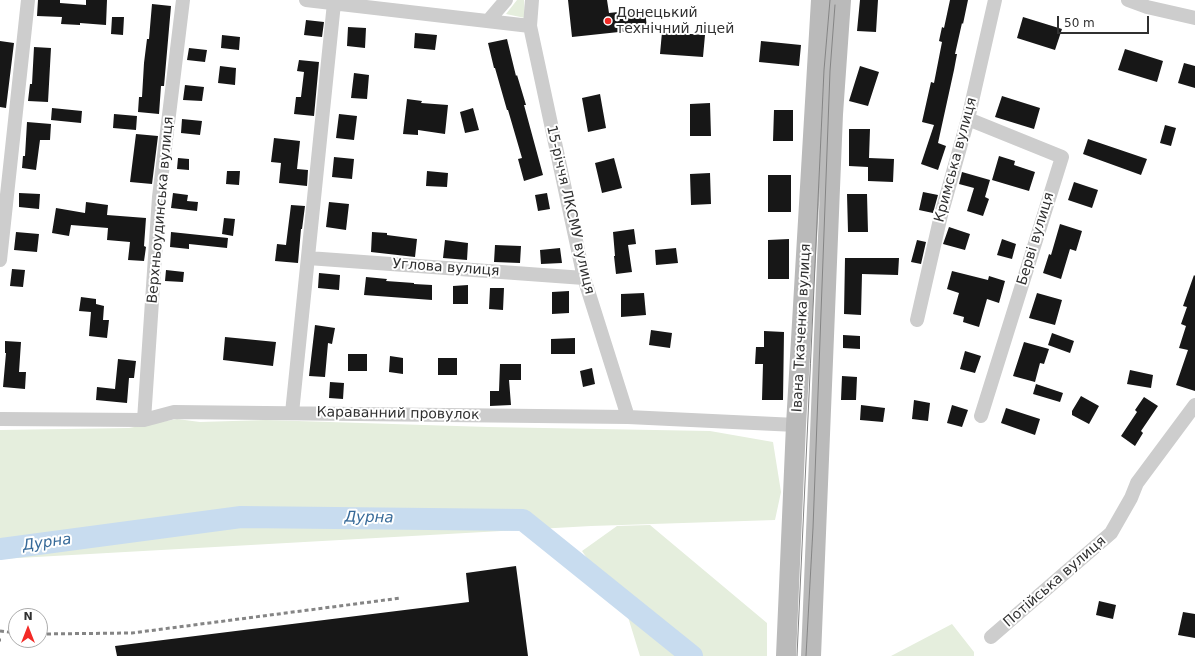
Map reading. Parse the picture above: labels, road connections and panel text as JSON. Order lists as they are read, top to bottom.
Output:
{
  "streets": {
    "main road": ["Івана Ткаченка вулиця"],
    "street": [
      "Кримська вулиця",
      "Верхньоудинська вулиця",
      "15-річчя ЛКСМУ вулиця",
      "Берві вулиця",
      "Углова вулиця",
      "Караванний провулок",
      "Потійська вулиця"
    ]
  },
  "crossings": [
    ["Кримська вулиця", "Берві вулиця"],
    ["Верхньоудинська вулиця", "Караванний провулок"],
    ["15-річчя ЛКСМУ вулиця", "Углова вулиця"],
    ["15-річчя ЛКСМУ вулиця", "Караванний провулок"],
    ["Івана Ткаченка вулиця", "Караванний провулок"]
  ],
  "water": ["Дурна"],
  "places": ["Донецький технічний ліцей"],
  "scale_bar": "50 m",
  "north": "top"
}
